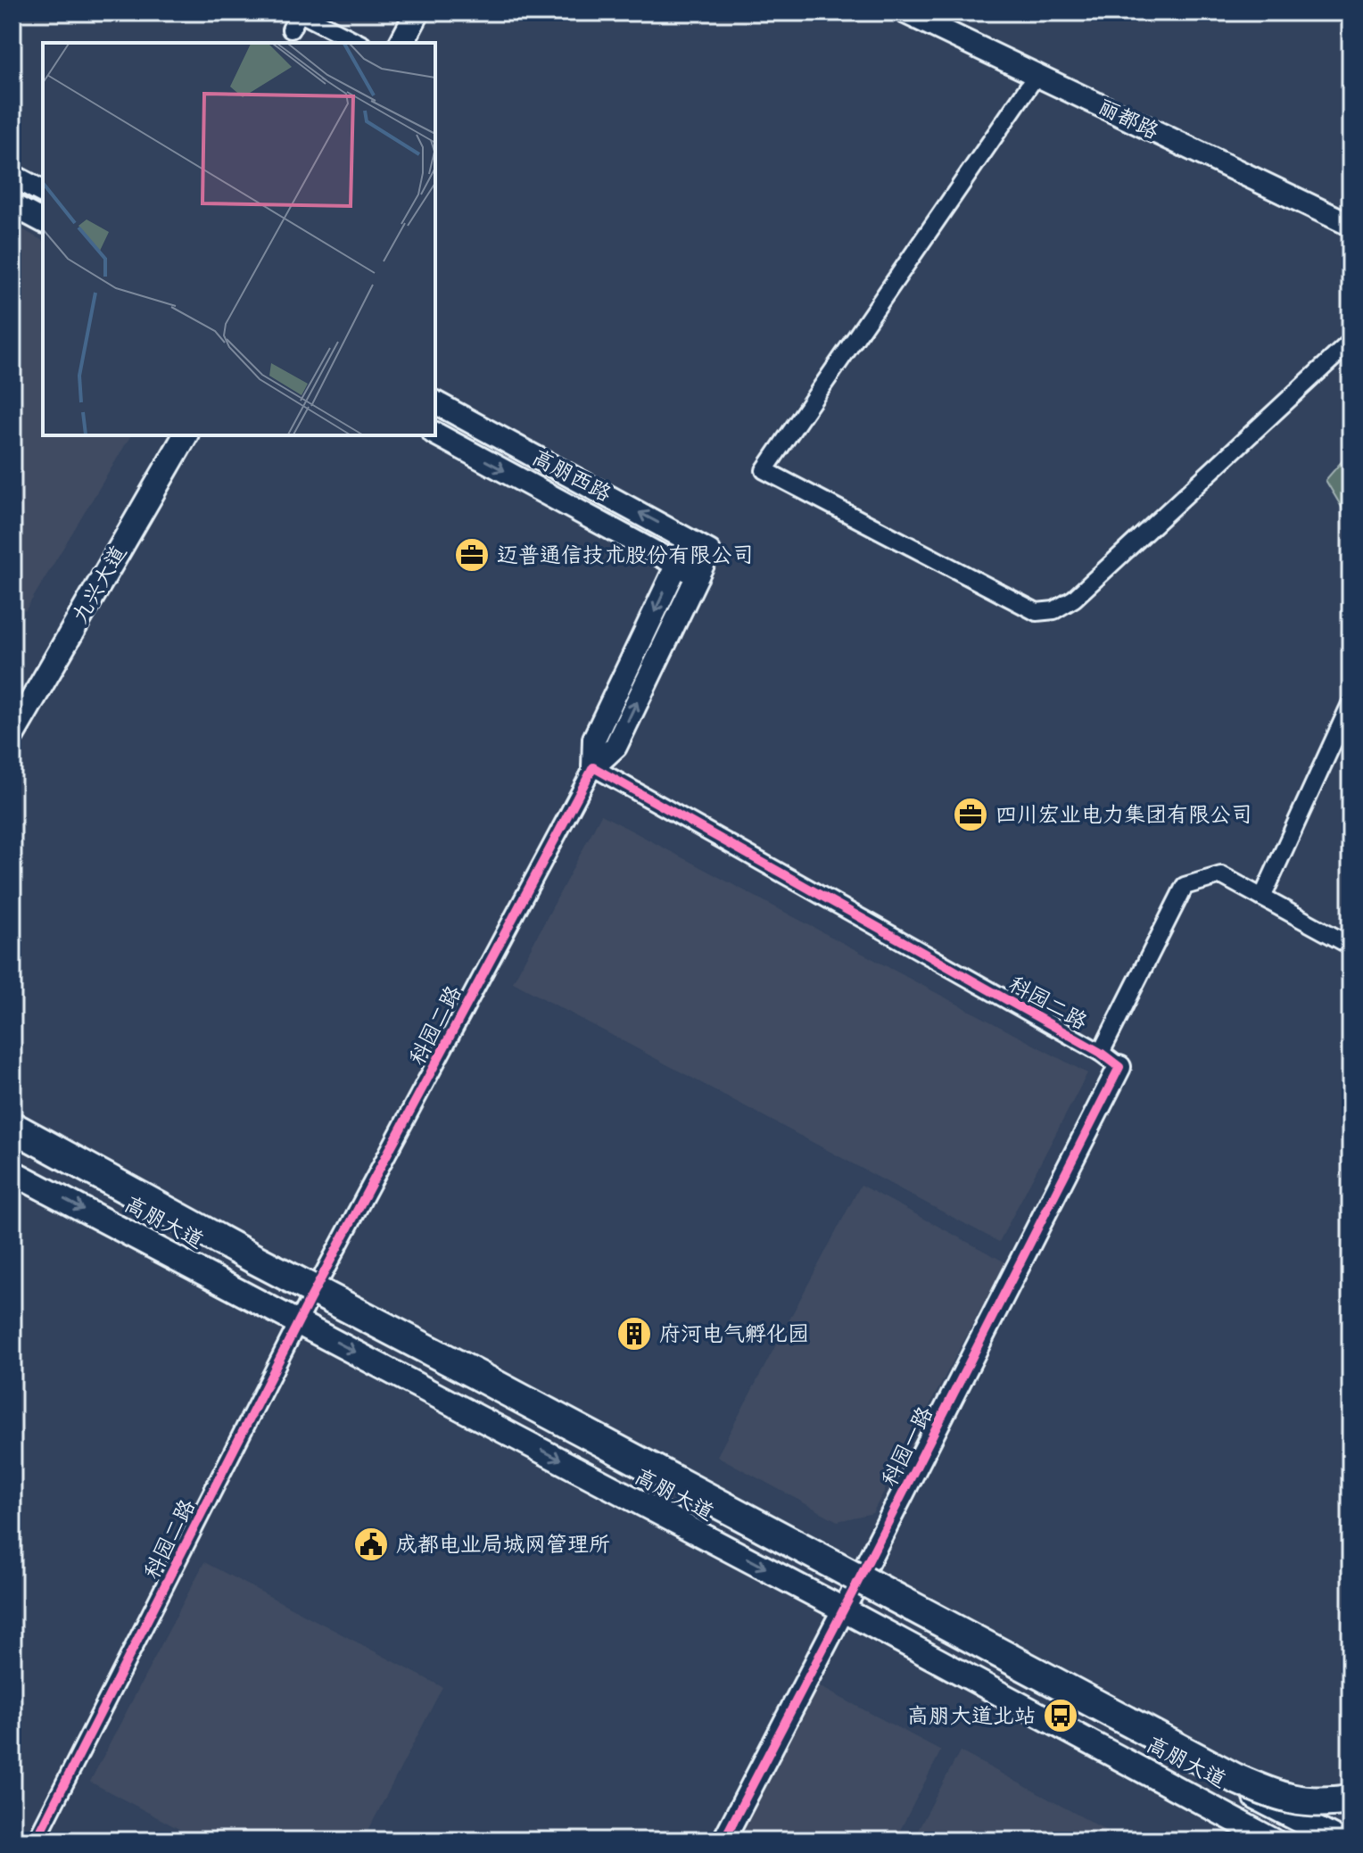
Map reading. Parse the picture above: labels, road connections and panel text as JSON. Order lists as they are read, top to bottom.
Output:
{
  "streets": {
    "main road": ["九兴大道", "高朋大道"],
    "street": [
      "丽都路",
      "高朋西路",
      "科园二路",
      "科园一路"
    ]
  },
  "crossings": [
    ["科园二路", "高朋大道"],
    ["科园二路", "科园一路"],
    ["高朋大道", "科园一路"]
  ],
  "places": {
    "office": ["迈普通信技术股份有限公司", "四川宏业电力集团有限公司"],
    "building": ["府河电气孵化园"],
    "public building": ["成都电业局城网管理所"],
    "bus stop": ["高朋大道北站"]
  }
}
